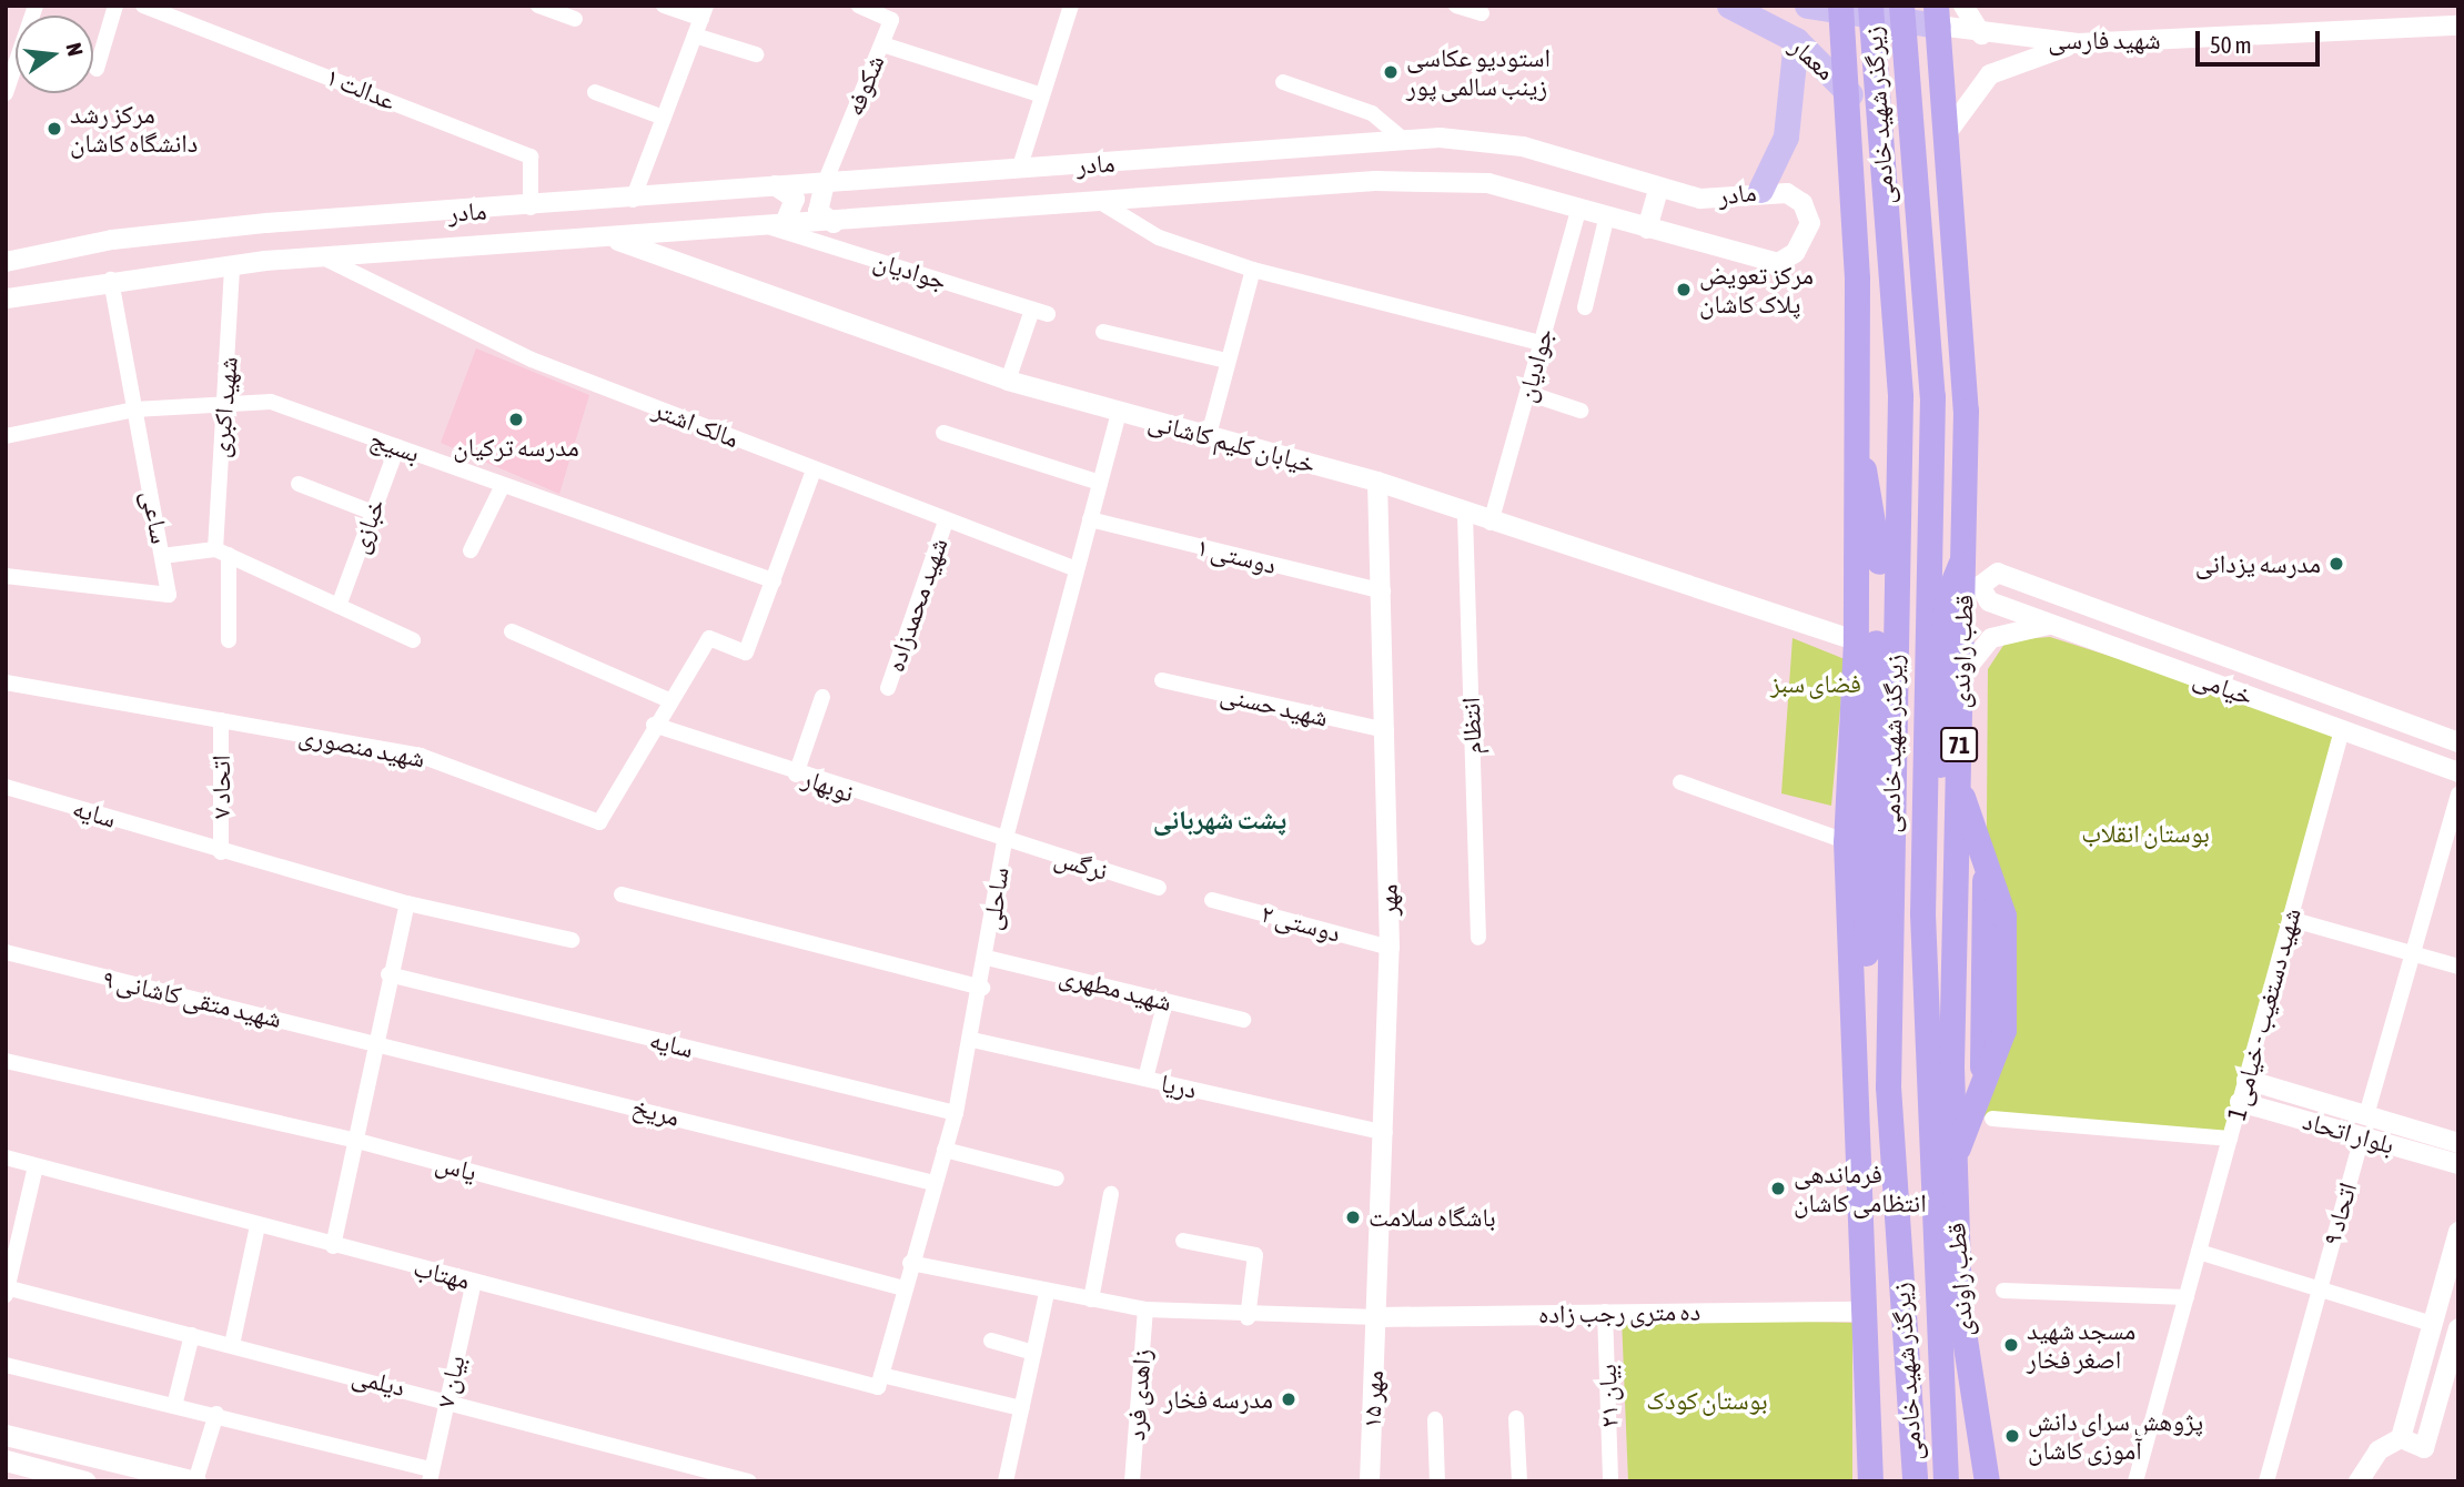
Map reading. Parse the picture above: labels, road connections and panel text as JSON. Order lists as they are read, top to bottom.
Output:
{
  "streets": {
    "highway": ["زیرگذر شهید خادمی", "قطب راوندی", "71"],
    "main road": ["معمار"],
    "street": [
      "شهید فارسی",
      "شکوفه",
      "عدالت ۱",
      "مادر",
      "جوادیان",
      "شهید اکبری",
      "مالک اشتر",
      "خیابان کلیم کاشانی",
      "بسیج",
      "ساعی",
      "خبازی",
      "دوستی ۱",
      "شهید محمدزاده",
      "خیامی",
      "شهید حسنی",
      "انتظام",
      "شهید منصوری",
      "نوبهار",
      "اتحاد ۷",
      "سایه",
      "نرگس",
      "ساحلی",
      "مهر",
      "دوستی ۲",
      "شهید مطهری",
      "شهید متقی کاشانی ۹",
      "شهید دستغیب - خیامی 1",
      "دریا",
      "مریخ",
      "بلوار اتحاد",
      "یاس",
      "اتحاد ۹",
      "مهتاب",
      "ده متری رجب زاده",
      "دیلمی",
      "بیان ۷",
      "زاهدی فرد",
      "بیان ۲۱",
      "مهر ۱۵"
    ]
  },
  "crossings": [
    ["شهید فارسی", "معمار"],
    ["شهید فارسی", "زیرگذر شهید خادمی"],
    ["شهید فارسی", "قطب راوندی"],
    ["معمار", "زیرگذر شهید خادمی"],
    ["معمار", "قطب راوندی"],
    ["شکوفه", "مادر"],
    ["عدالت ۱", "مادر"],
    ["زیرگذر شهید خادمی", "قطب راوندی"],
    ["مادر", "جوادیان"],
    ["مادر", "شهید اکبری"],
    ["مادر", "مالک اشتر"],
    ["مادر", "خیابان کلیم کاشانی"],
    ["مادر", "ساعی"],
    ["جوادیان", "خیابان کلیم کاشانی"],
    ["شهید اکبری", "بسیج"],
    ["مالک اشتر", "شهید محمدزاده"],
    ["مالک اشتر", "ساحلی"],
    ["خیابان کلیم کاشانی", "انتظام"],
    ["خیابان کلیم کاشانی", "ساحلی"],
    ["خیابان کلیم کاشانی", "مهر"],
    ["بسیج", "ساعی"],
    ["بسیج", "خبازی"],
    ["دوستی ۱", "ساحلی"],
    ["دوستی ۱", "مهر"],
    ["خیامی", "شهید دستغیب - خیامی 1"],
    ["شهید حسنی", "مهر"],
    ["شهید منصوری", "نوبهار"],
    ["شهید منصوری", "اتحاد ۷"],
    ["نوبهار", "نرگس"],
    ["نوبهار", "ساحلی"],
    ["اتحاد ۷", "سایه"],
    ["سایه", "ساحلی"],
    ["نرگس", "ساحلی"],
    ["ساحلی", "شهید مطهری"],
    ["ساحلی", "دریا"],
    ["ساحلی", "مریخ"],
    ["ساحلی", "یاس"],
    ["ساحلی", "مهتاب"],
    ["مهر", "دوستی ۲"],
    ["مهر", "دریا"],
    ["مهر", "ده متری رجب زاده"],
    ["مهر", "مهر ۱۵"],
    ["شهید متقی کاشانی ۹", "مریخ"],
    ["شهید دستغیب - خیامی 1", "بلوار اتحاد"],
    ["بلوار اتحاد", "اتحاد ۹"],
    ["مهتاب", "بیان ۷"],
    ["ده متری رجب زاده", "بیان ۲۱"],
    ["ده متری رجب زاده", "مهر ۱۵"],
    ["دیلمی", "بیان ۷"]
  ],
  "districts": ["پشت شهربانی"],
  "parks": ["فضای سبز", "بوستان انقلاب", "بوستان کودک"],
  "places": [
    "استودیو عکاسی زینب سالمی پور",
    "مرکز رشد دانشگاه کاشان",
    "مرکز تعویض پلاک کاشان",
    "مدرسه ترکیان",
    "مدرسه یزدانی",
    "فرماندهی انتظامی کاشان",
    "باشگاه سلامت",
    "مسجد شهید اصغر فخار",
    "مدرسه فخار",
    "پژوهش سرای دانش آموزی کاشان"
  ],
  "scale_bar": "50 m",
  "north": "right"
}
